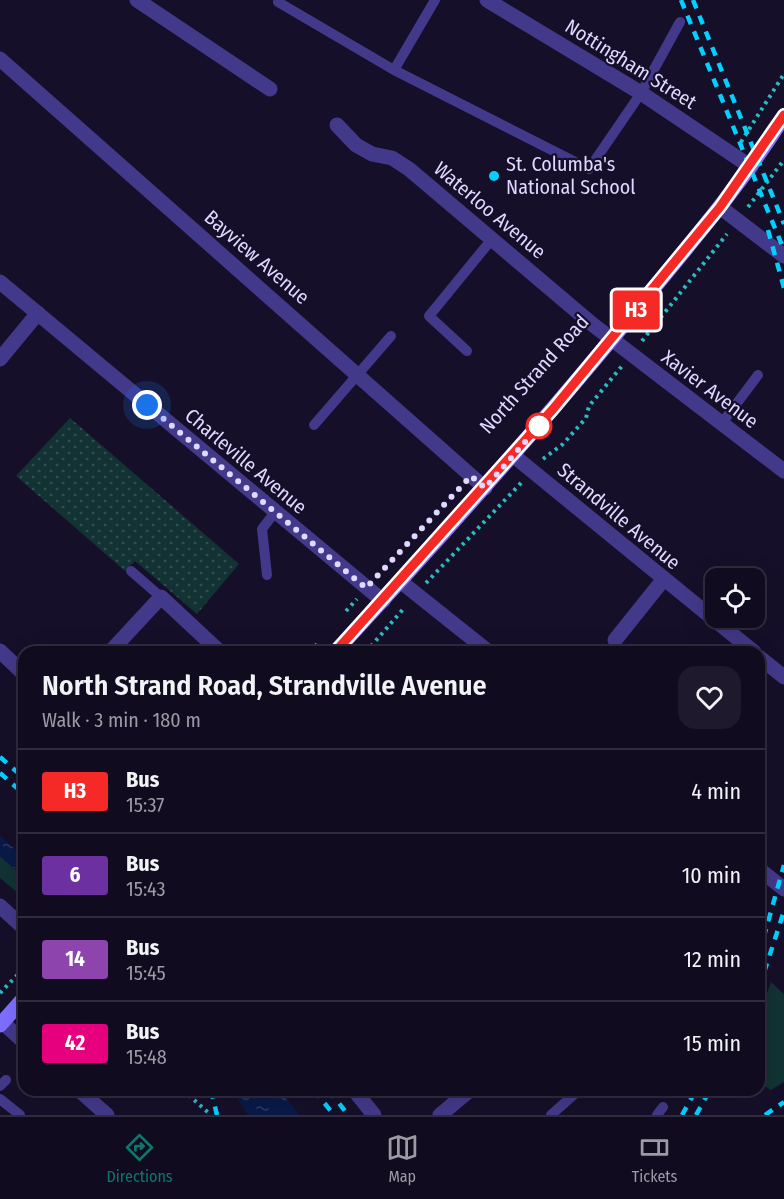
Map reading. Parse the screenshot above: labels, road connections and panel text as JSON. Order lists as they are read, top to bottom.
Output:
{
  "streets": {
    "main road": ["North Strand Road"],
    "street": [
      "Nottingham Street",
      "Waterloo Avenue",
      "Bayview Avenue",
      "Xavier Avenue",
      "Charleville Avenue",
      "Strandville Avenue"
    ]
  },
  "crossings": [
    ["Nottingham Street", "North Strand Road"],
    ["Waterloo Avenue", "North Strand Road"],
    ["Waterloo Avenue", "Xavier Avenue"],
    ["Bayview Avenue", "North Strand Road"],
    ["North Strand Road", "Xavier Avenue"],
    ["North Strand Road", "Charleville Avenue"],
    ["North Strand Road", "Strandville Avenue"]
  ],
  "places": ["St. Columba's National School"],
  "lines": ["bus line H3"],
  "page": {
    "on_map": "H3",
    "heading": ["North Strand Road, Strandville Avenue", "Walk · 3 min · 180 m"],
    "list": [
      {
        "mark": "H3",
        "name": "Bus",
        "note": "15:37",
        "value": "4 min"
      },
      {
        "mark": "6",
        "name": "Bus",
        "note": "15:43",
        "value": "10 min"
      },
      {
        "mark": "14",
        "name": "Bus",
        "note": "15:45",
        "value": "12 min"
      },
      {
        "mark": "42",
        "name": "Bus",
        "note": "15:48",
        "value": "15 min"
      }
    ],
    "tabs": ["Directions", "Map", "Tickets"]
  }
}
